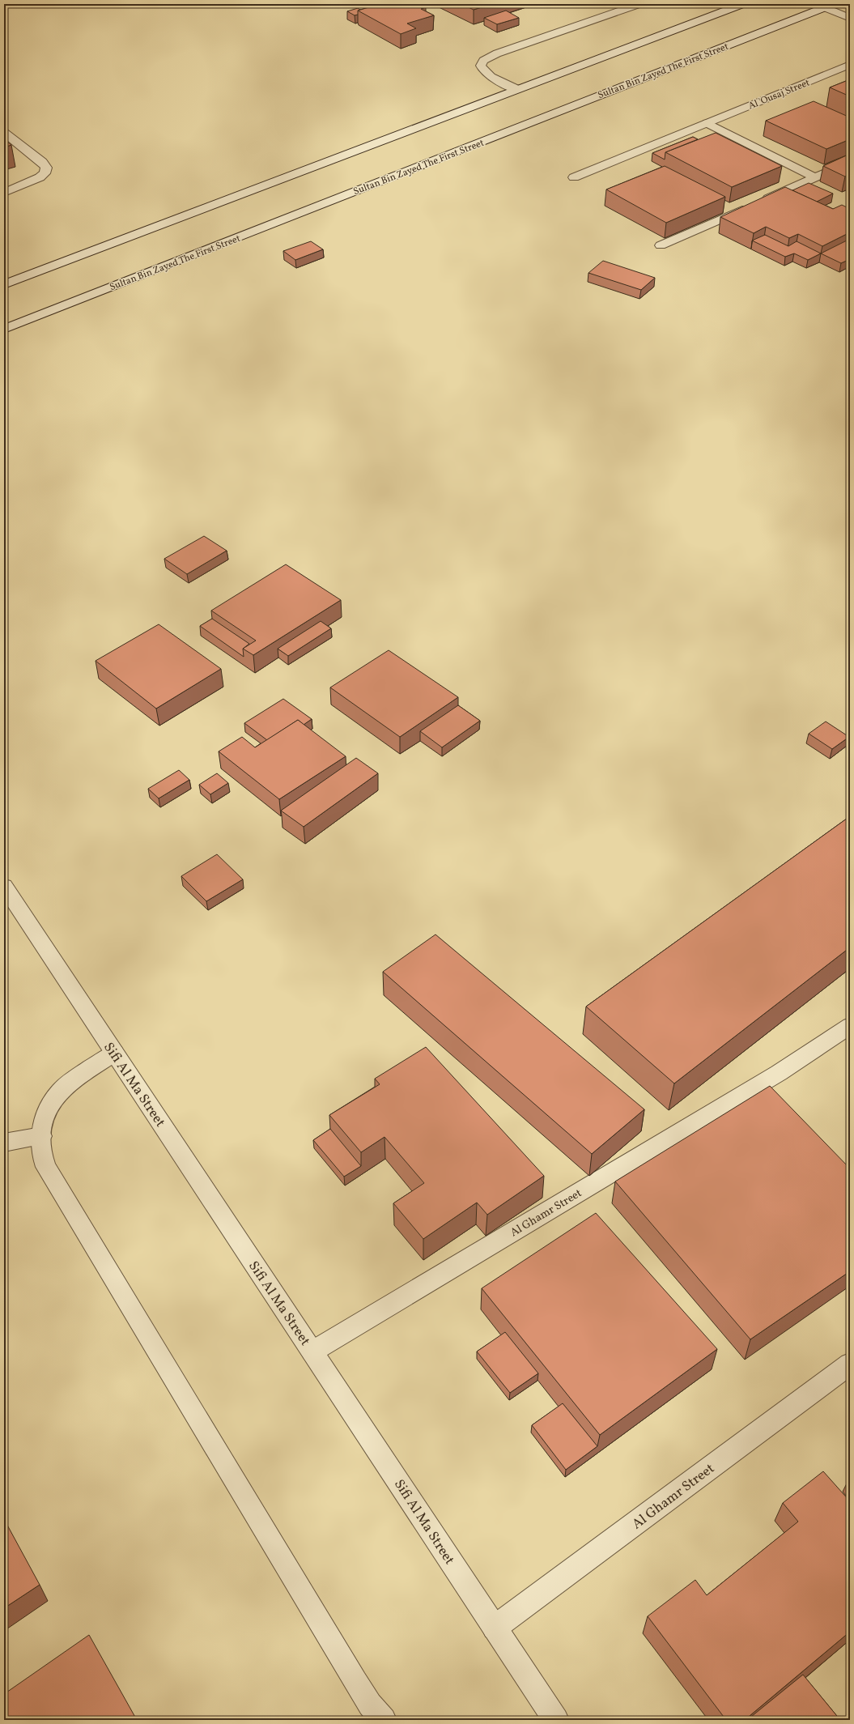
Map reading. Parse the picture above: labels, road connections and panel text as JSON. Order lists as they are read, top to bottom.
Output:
{
  "streets": {
    "main road": [
      "Sultan Bin Zayed The First Street",
      "Al 'Ousaj Street",
      "Sifi Al Ma Street",
      "Al Ghamr Street"
    ]
  },
  "crossings": [
    ["Sifi Al Ma Street", "Al Ghamr Street"]
  ]
}
